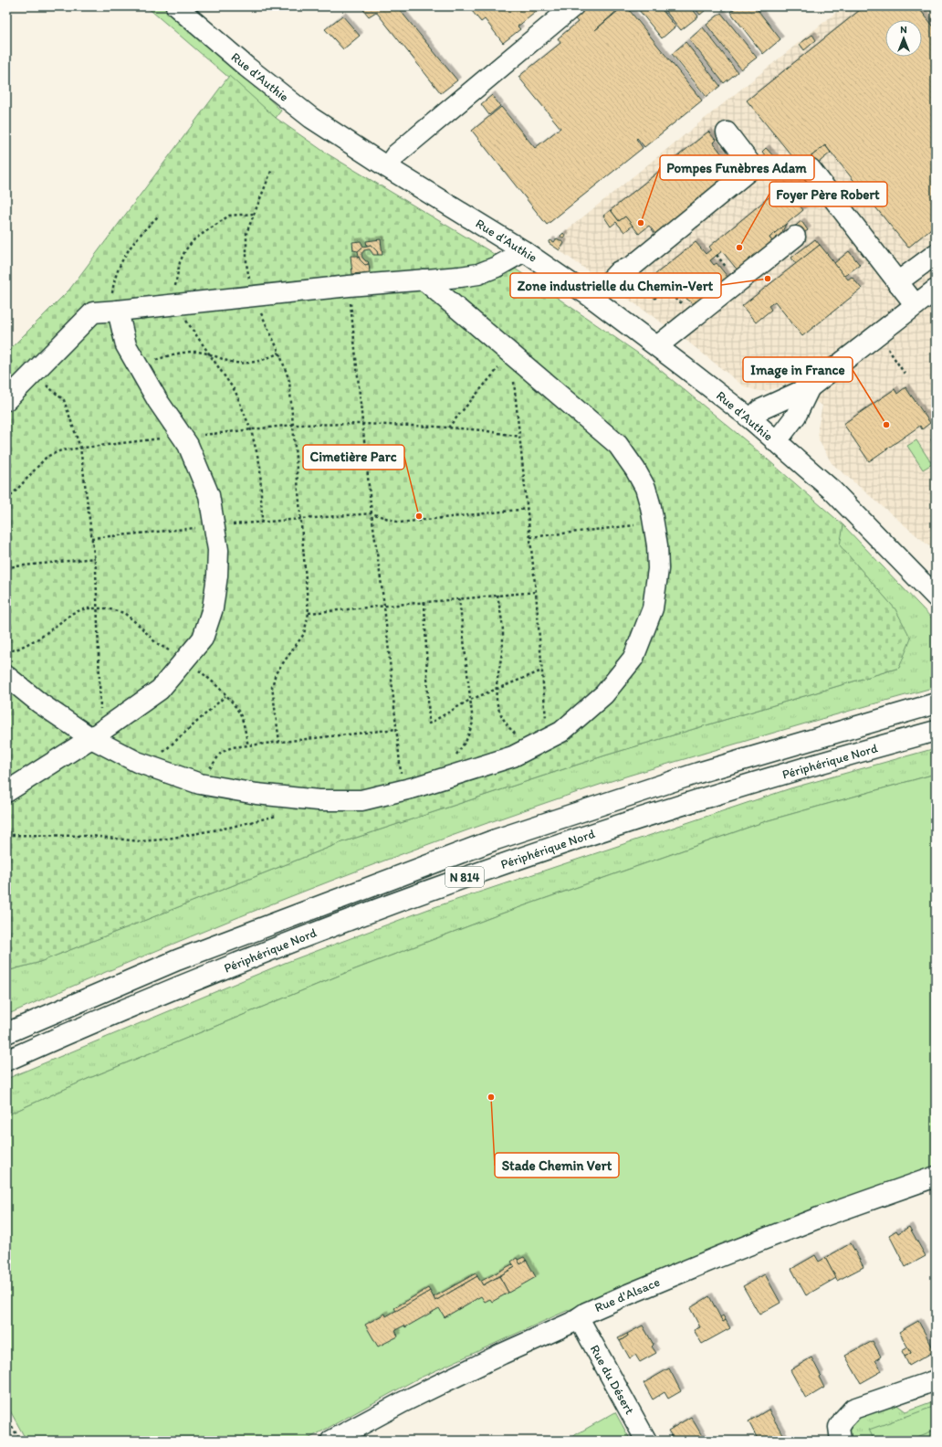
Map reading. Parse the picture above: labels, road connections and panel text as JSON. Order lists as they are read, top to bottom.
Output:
{
  "streets": {
    "main road": [
      "Rue d'Authie",
      "Périphérique Nord",
      "N 814",
      "Rue d'Alsace",
      "Rue du Désert"
    ]
  },
  "crossings": [
    ["Rue d'Alsace", "Rue du Désert"]
  ],
  "places": [
    "Pompes Funèbres Adam",
    "Foyer Père Robert",
    "Zone industrielle du Chemin-Vert",
    "Image in France",
    "Cimetière Parc",
    "Stade Chemin Vert"
  ],
  "north": "top"
}
